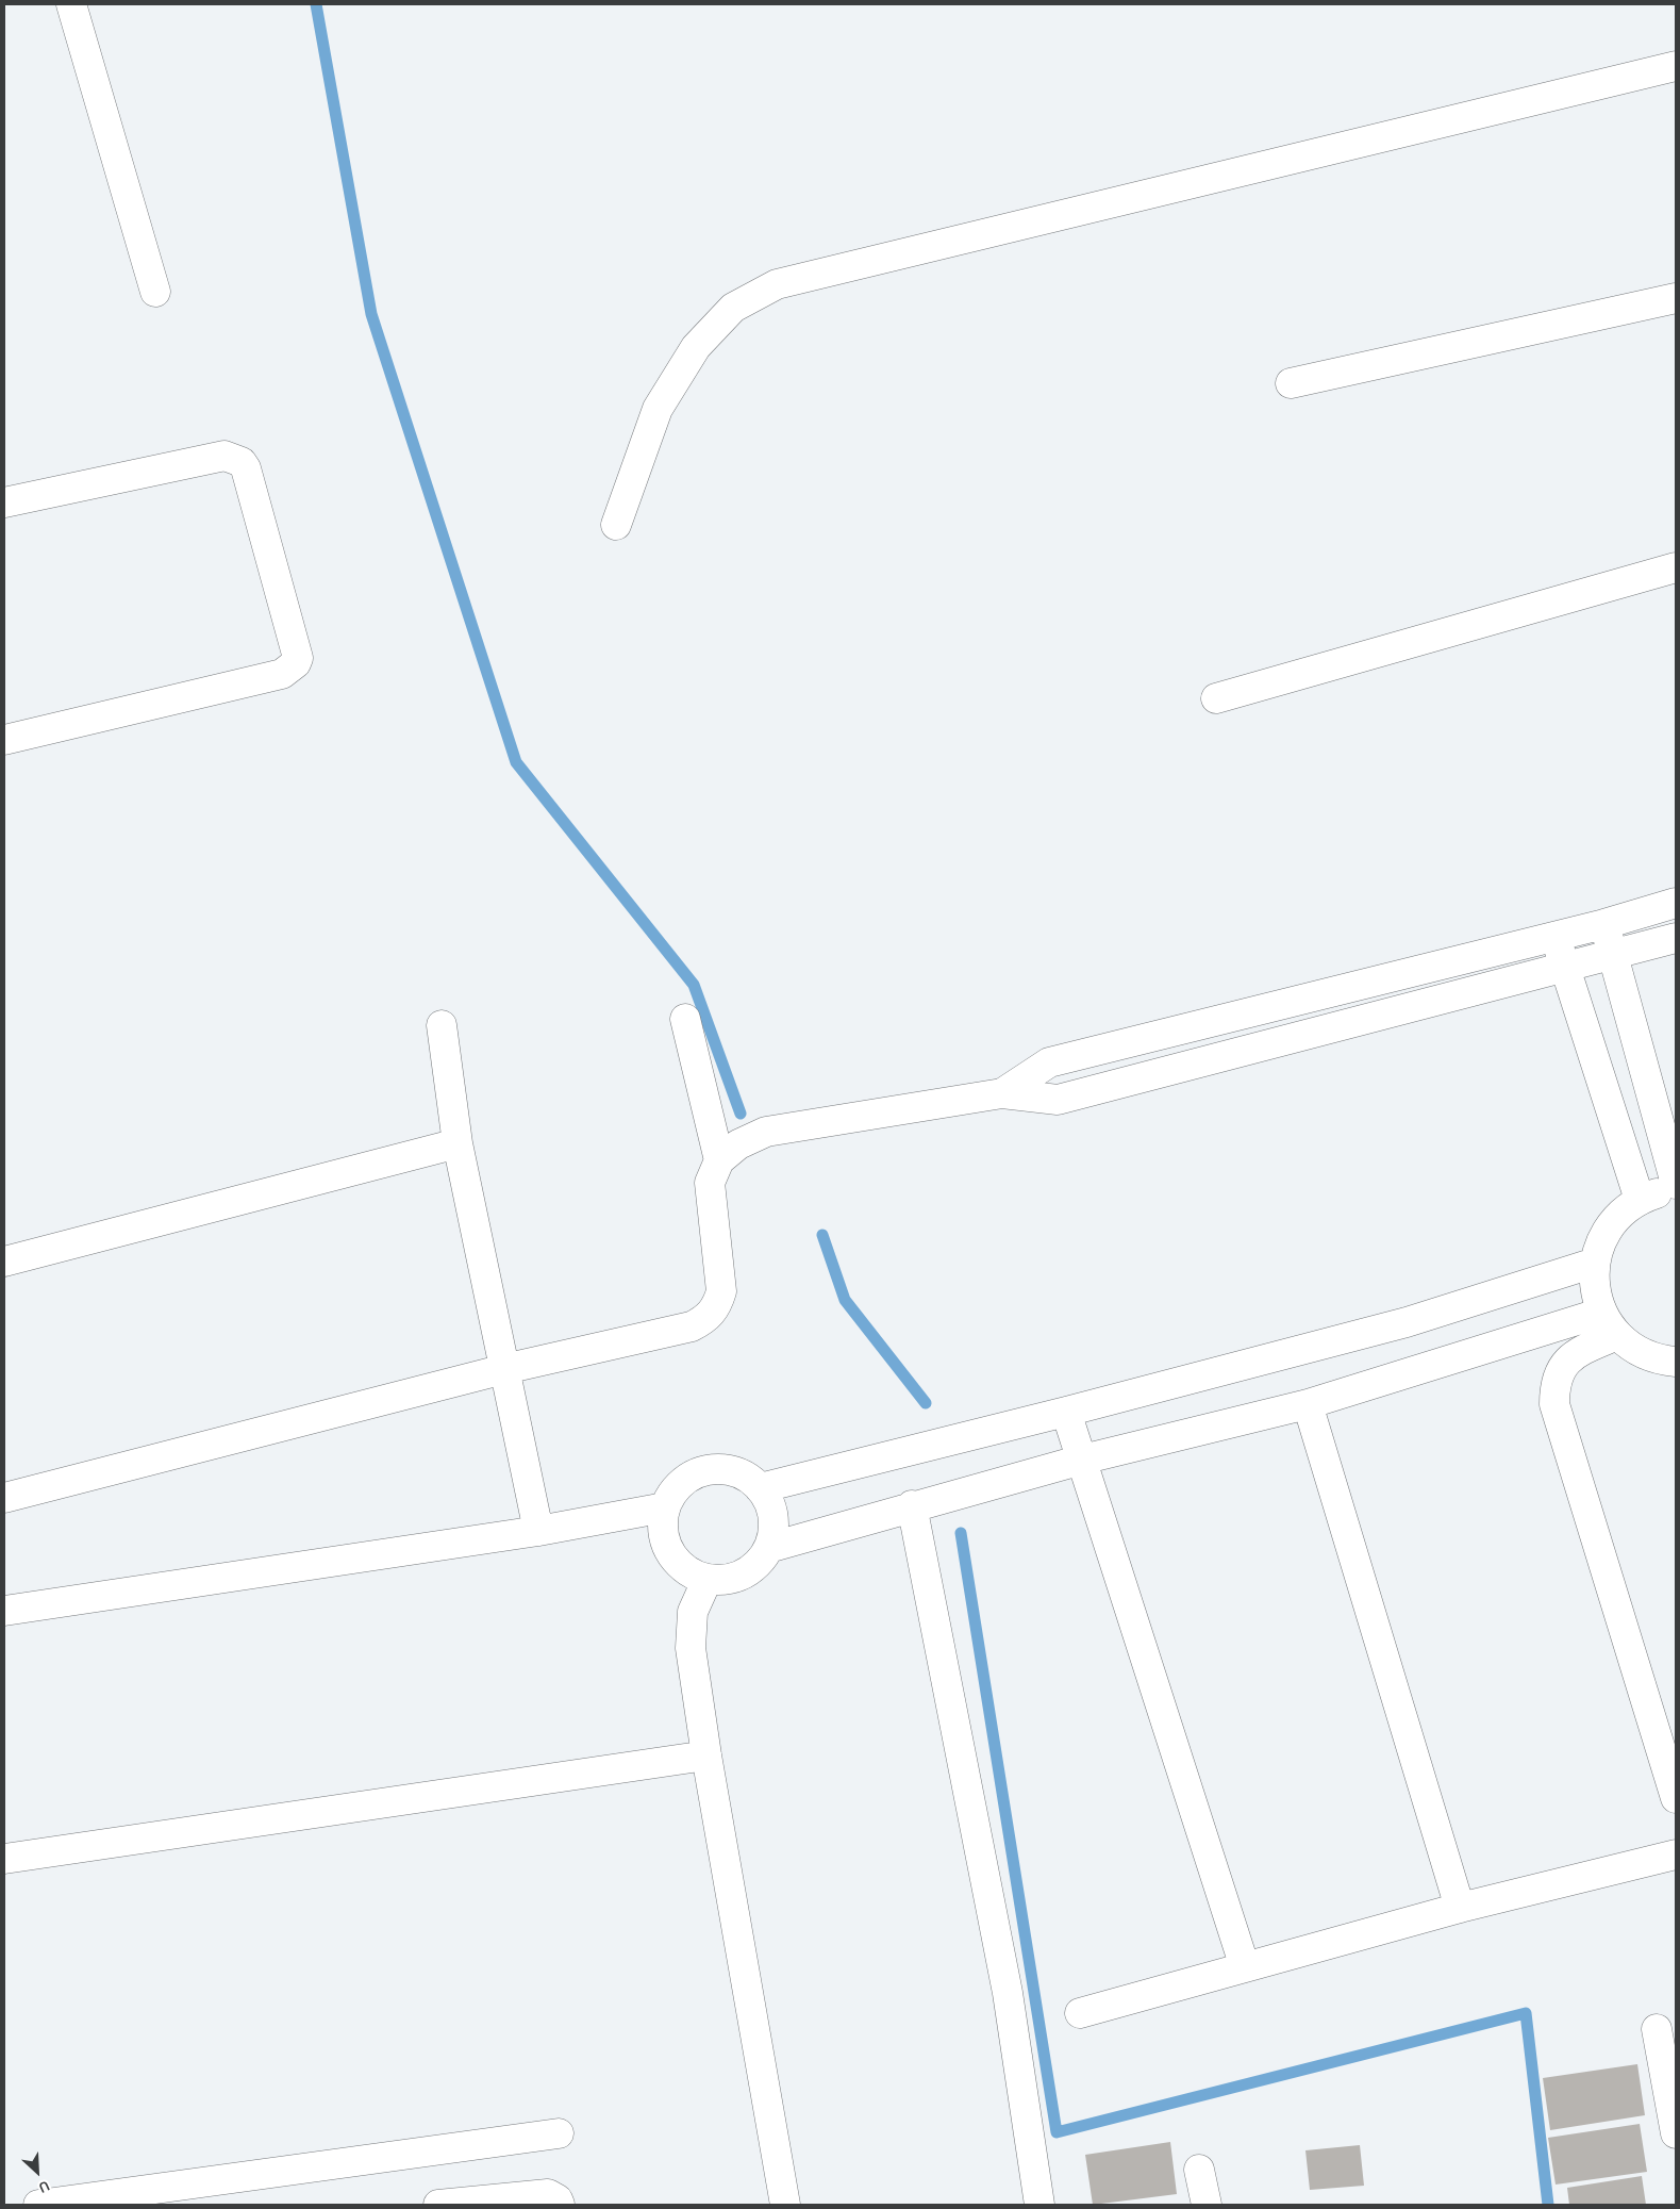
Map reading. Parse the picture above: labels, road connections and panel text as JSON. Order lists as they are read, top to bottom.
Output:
{
  "north": "bottom right"
}
